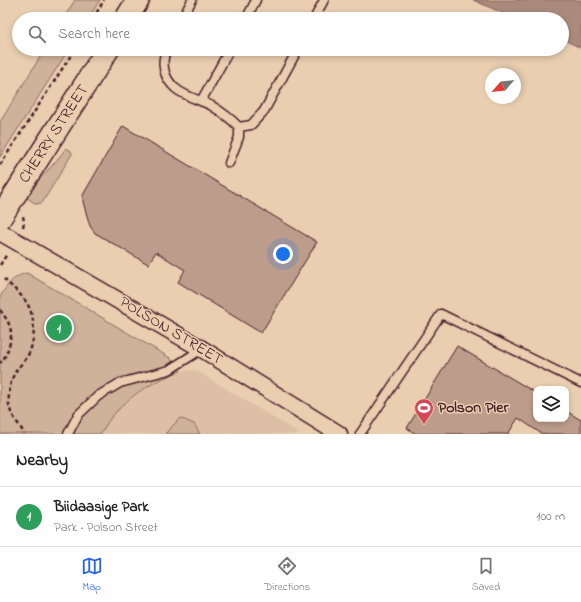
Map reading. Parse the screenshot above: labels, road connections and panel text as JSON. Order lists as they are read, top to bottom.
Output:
{
  "streets": {
    "street": ["CHERRY STREET", "POLSON STREET"]
  },
  "places": {
    "sports": ["Polson Pier"]
  },
  "north": "bottom left",
  "page": {
    "search": "Search here",
    "pins": "1",
    "heading": "Nearby",
    "list": [
      {
        "mark": "1",
        "name": "Biidaasige Park",
        "note": "Park · Polson Street",
        "value": "100 m"
      }
    ],
    "nav": ["Map", "Directions", "Saved"]
  }
}
